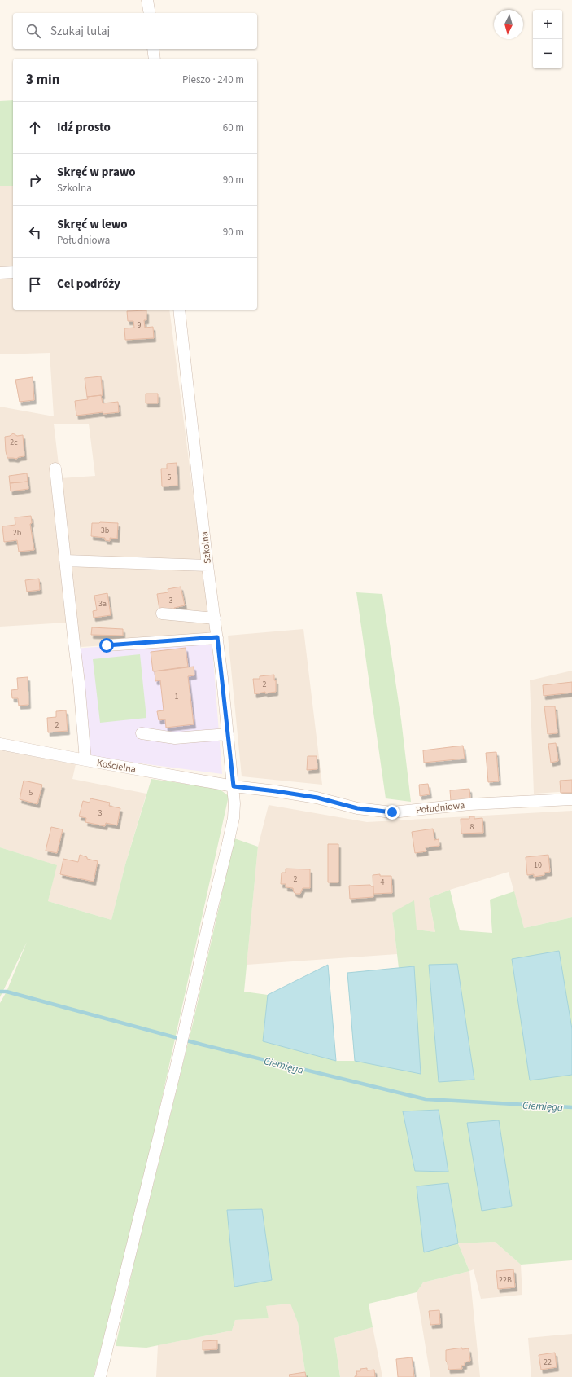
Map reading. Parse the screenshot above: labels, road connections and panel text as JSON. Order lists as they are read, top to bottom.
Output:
{
  "streets": {
    "street": ["Szkolna", "Kościelna", "Południowa"]
  },
  "crossings": [
    ["Szkolna", "Kościelna"],
    ["Szkolna", "Południowa"],
    ["Kościelna", "Południowa"]
  ],
  "water": ["Ciemięga"],
  "house_numbers": [
    "9",
    "2c",
    "5",
    "3b",
    "2b",
    "3",
    "3a",
    "2",
    "1",
    "2",
    "5",
    "3",
    "8",
    "10",
    "2",
    "4",
    "22B",
    "22"
  ],
  "north": "bottom",
  "page": {
    "map_buttons": ["+", "−"],
    "search": "Szukaj tutaj",
    "heading": ["3 min", "Pieszo · 240 m"],
    "list": [
      ["Idź prosto", "60 m"],
      ["Skręć w prawo", "Szkolna", "90 m"],
      ["Skręć w lewo", "Południowa", "90 m"],
      "Cel podróży"
    ]
  }
}
